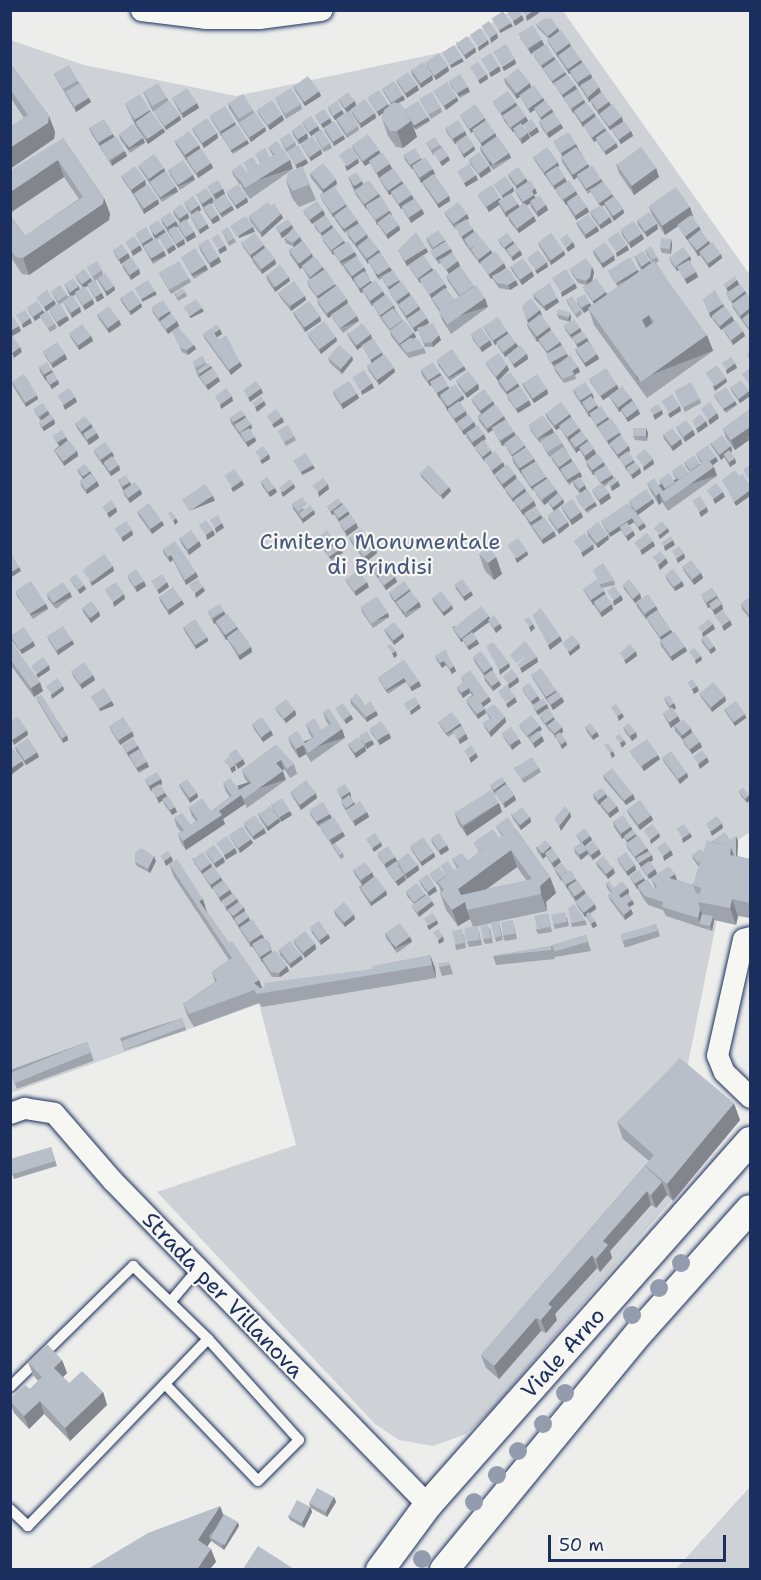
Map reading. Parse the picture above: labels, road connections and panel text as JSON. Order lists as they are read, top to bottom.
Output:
{
  "streets": {
    "main road": ["Viale Arno"],
    "street": ["Strada per Villanova"]
  },
  "crossings": [
    ["Strada per Villanova", "Viale Arno"]
  ],
  "parks": ["Cimitero Monumentale di Brindisi"],
  "scale_bar": "50 m"
}
